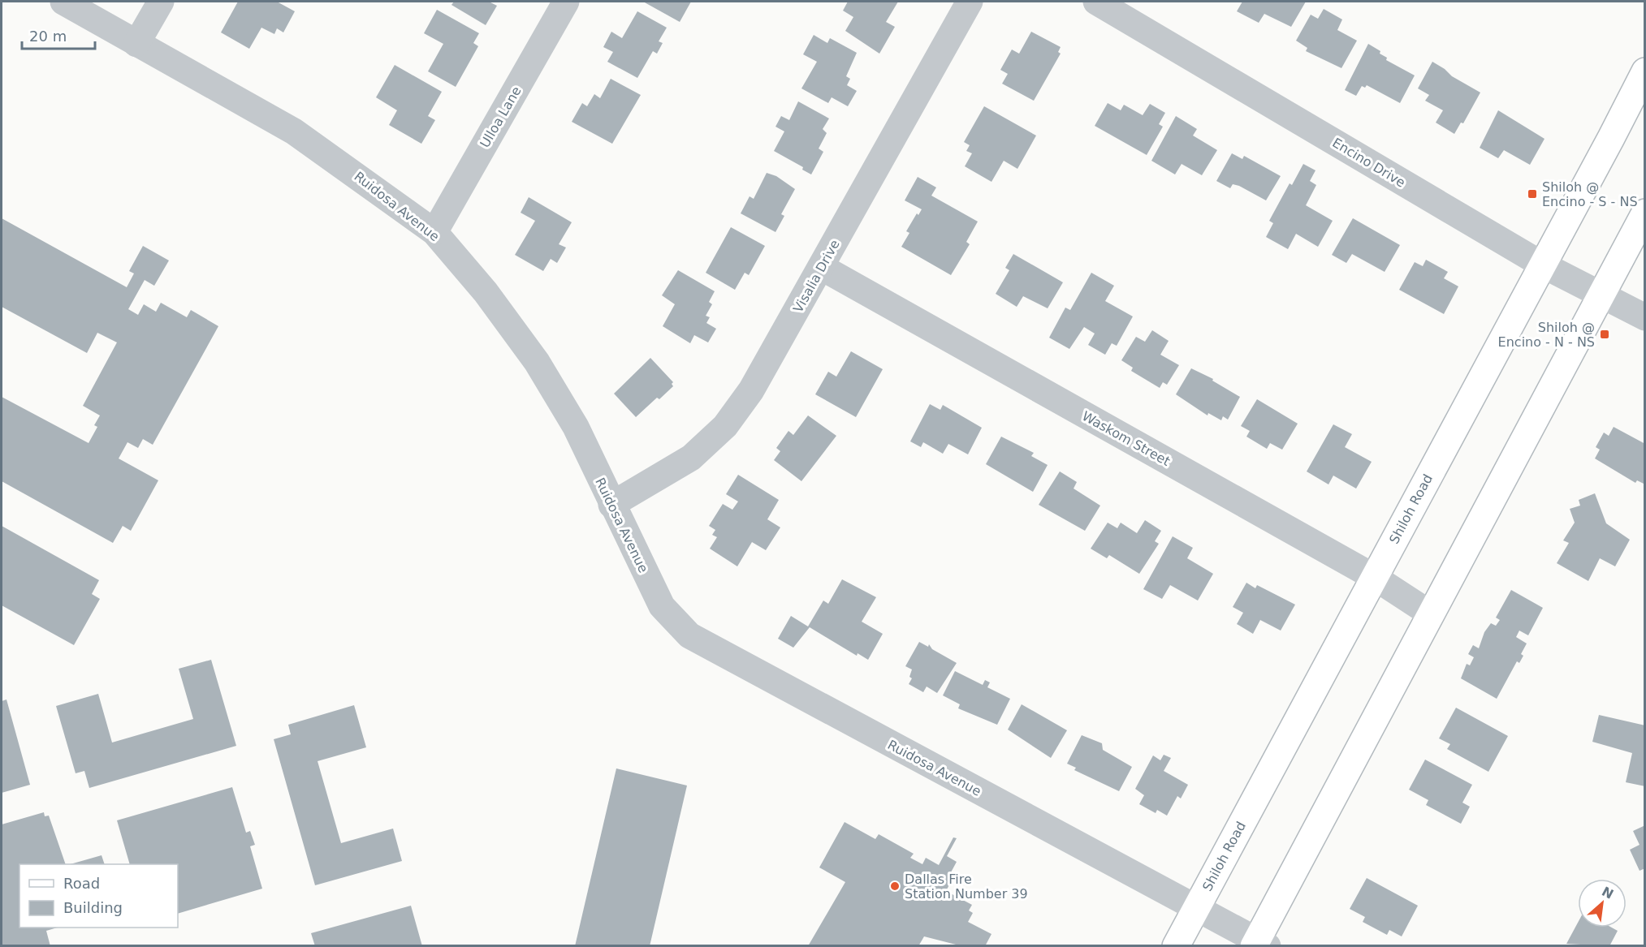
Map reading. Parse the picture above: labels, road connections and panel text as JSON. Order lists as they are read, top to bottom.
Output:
{
  "streets": {
    "main road": ["Shiloh Road"],
    "street": [
      "Ulloa Lane",
      "Encino Drive",
      "Ruidosa Avenue",
      "Visalia Drive",
      "Waskom Street"
    ]
  },
  "crossings": [
    ["Ulloa Lane", "Ruidosa Avenue"],
    ["Encino Drive", "Shiloh Road"],
    ["Ruidosa Avenue", "Visalia Drive"],
    ["Ruidosa Avenue", "Shiloh Road"],
    ["Visalia Drive", "Waskom Street"],
    ["Waskom Street", "Shiloh Road"]
  ],
  "places": {
    "transit": ["Shiloh @ Encino - S - NS", "Shiloh @ Encino - N - NS"],
    "other": ["Dallas Fire Station Number 39"]
  },
  "legend": ["Road", "Building"],
  "scale_bar": "20 m",
  "north": "top right"
}
